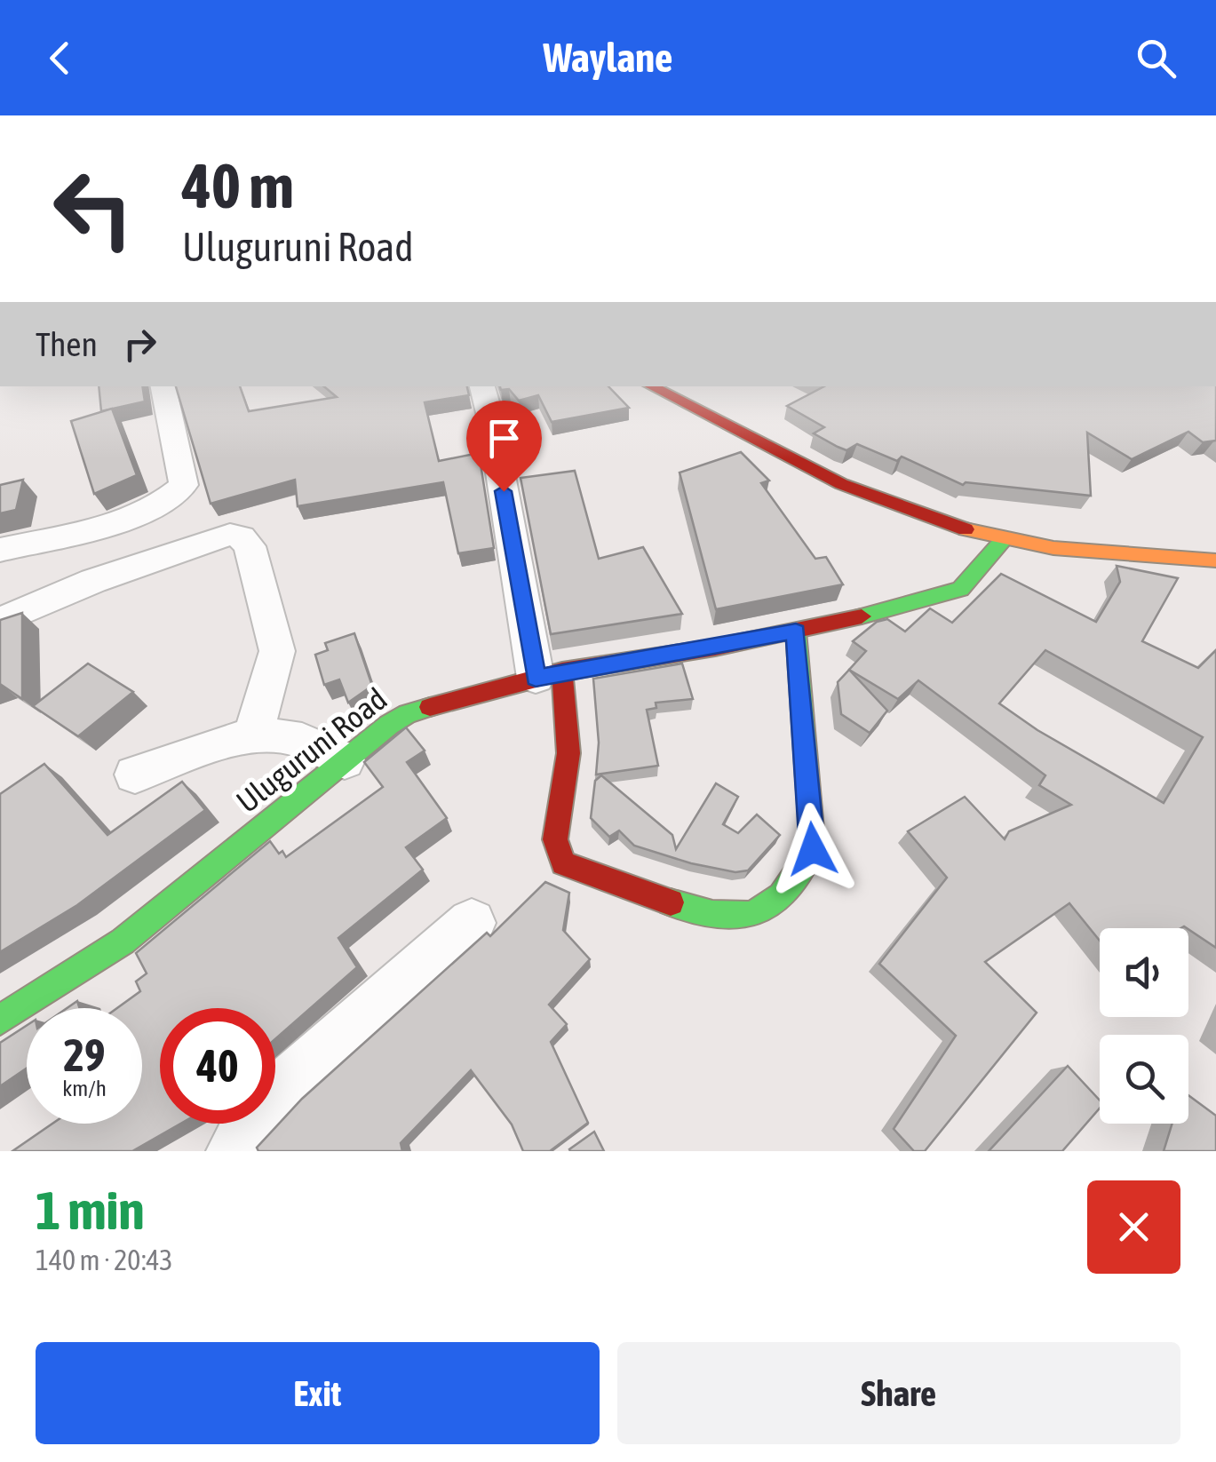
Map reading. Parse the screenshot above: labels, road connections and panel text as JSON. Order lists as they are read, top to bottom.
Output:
{
  "streets": {
    "street": ["Uluguruni Road"]
  },
  "page": {
    "header": "Waylane",
    "turn": ["40 m", "Uluguruni Road"],
    "then": "Then",
    "speed": "29 km/h",
    "limit": "40",
    "heading": ["1 min", "140 m · 20:43"],
    "buttons": ["Exit", "Share"]
  }
}
